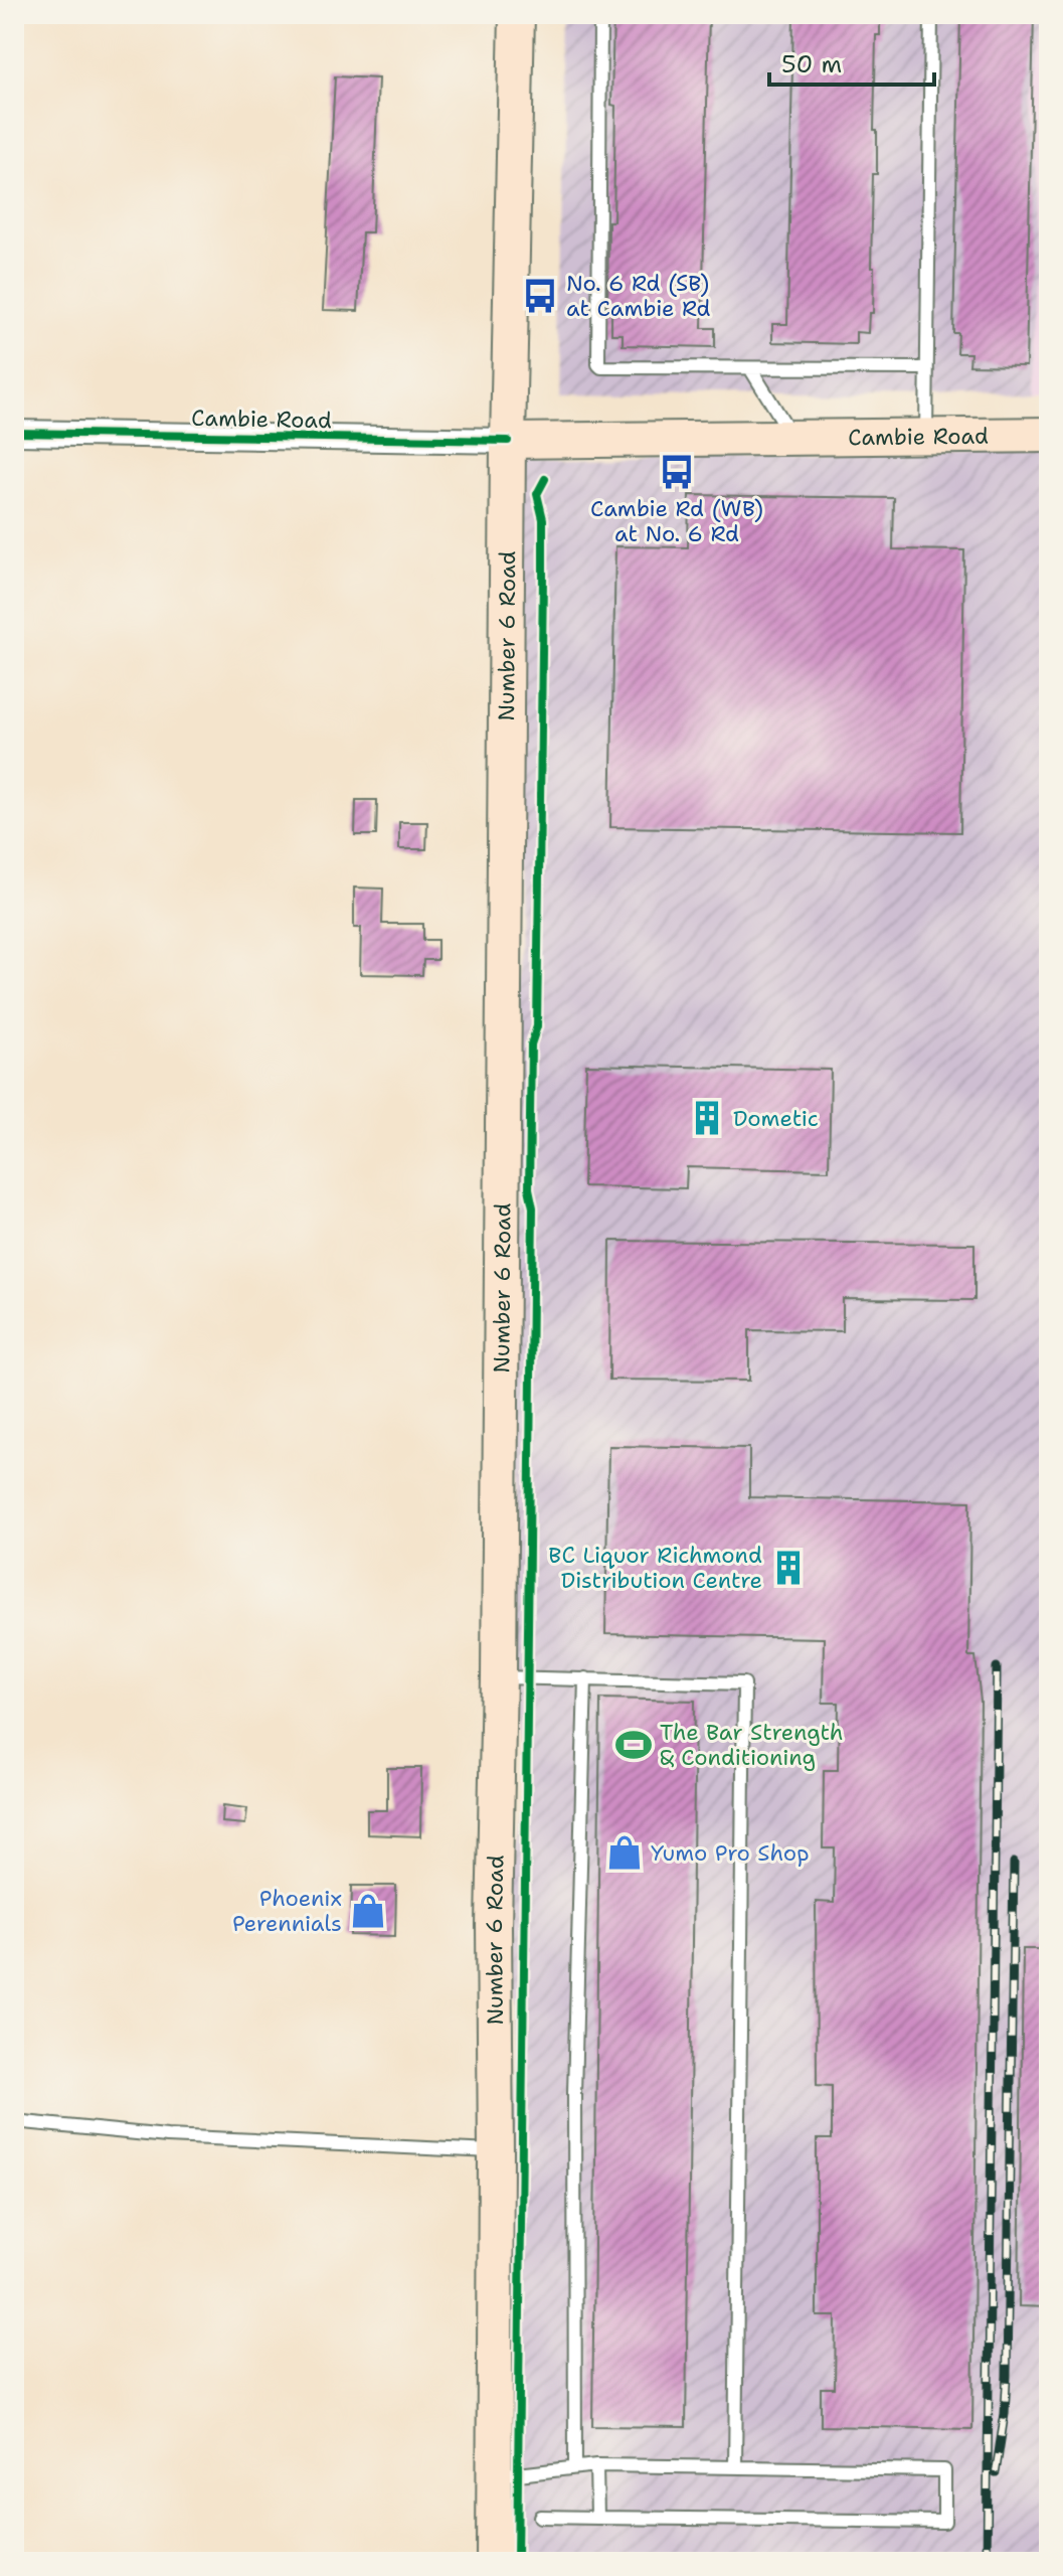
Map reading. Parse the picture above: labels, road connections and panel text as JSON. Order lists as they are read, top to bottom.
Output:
{
  "streets": {
    "main road": ["Cambie Road", "Number 6 Road"]
  },
  "crossings": [
    ["Cambie Road", "Number 6 Road"]
  ],
  "places": {
    "bus stop": ["No. 6 Rd (SB) at Cambie Rd", "Cambie Rd (WB) at No. 6 Rd"],
    "building": ["Dometic", "BC Liquor Richmond Distribution Centre"],
    "sports": ["The Bar Strength & Conditioning"],
    "shop": ["Yumo Pro Shop", "Phoenix Perennials"]
  },
  "scale_bar": "50 m"
}
